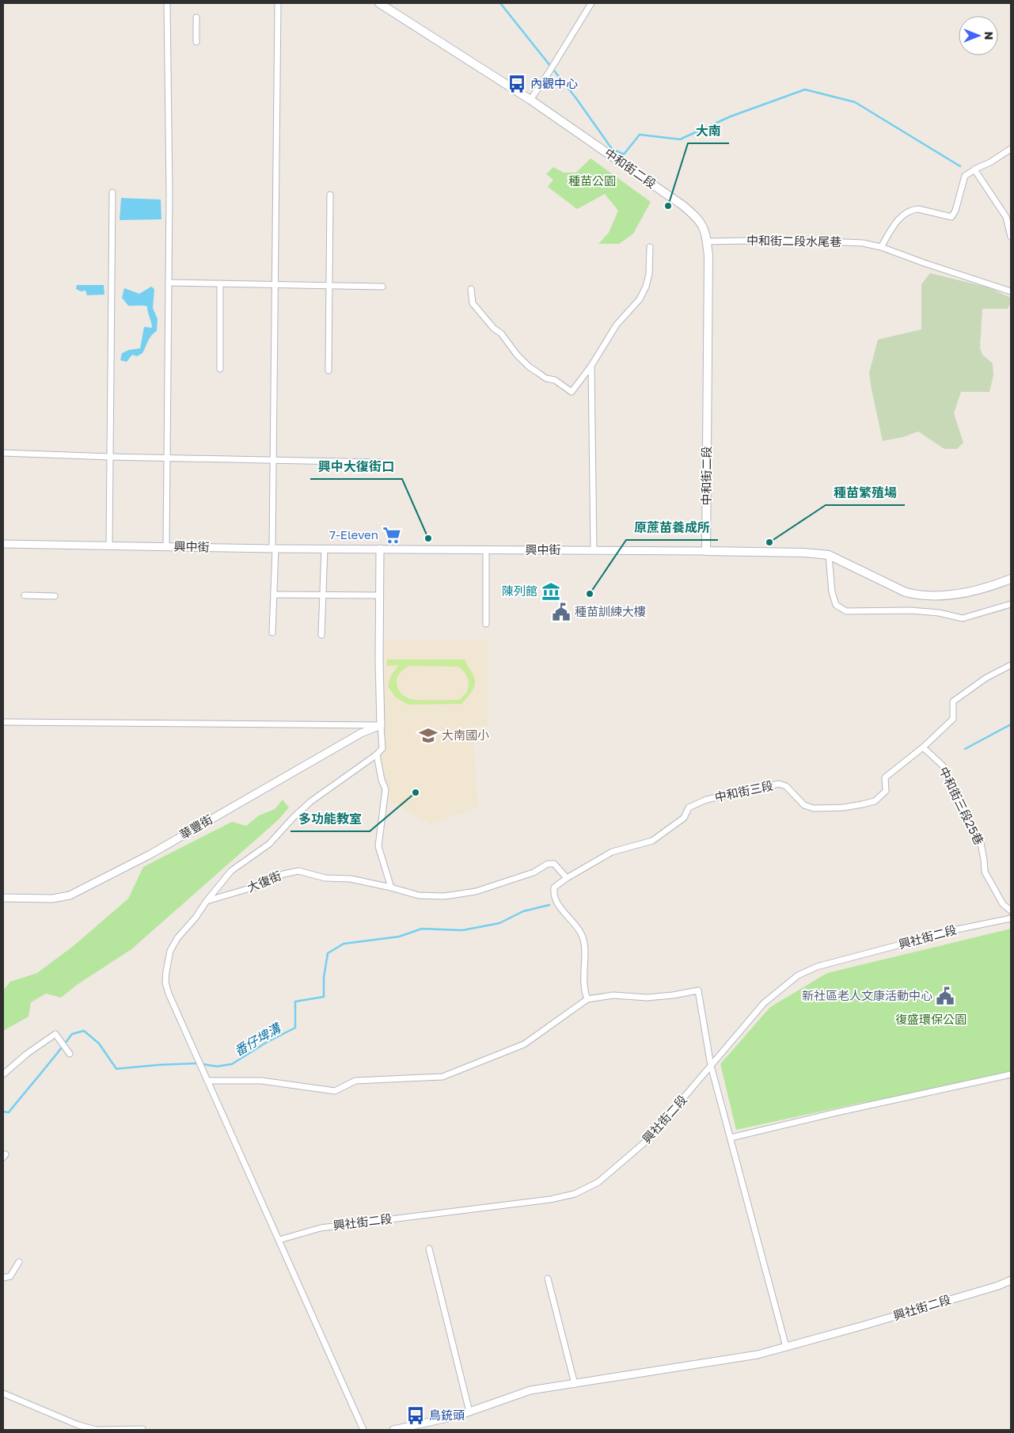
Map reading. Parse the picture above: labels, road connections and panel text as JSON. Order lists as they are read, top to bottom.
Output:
{
  "streets": {
    "main road": ["中和街二段"],
    "street": [
      "中和街二段水尾巷",
      "興中街",
      "中和街三段",
      "中和街三段25巷",
      "華豐街",
      "大復街",
      "興社街二段"
    ]
  },
  "crossings": [
    ["中和街二段", "中和街二段水尾巷"],
    ["中和街二段", "興中街"],
    ["中和街三段", "中和街三段25巷"],
    ["中和街三段", "大復街"]
  ],
  "water": ["番仔埤溝"],
  "parks": ["種苗公園", "復盛環保公園"],
  "places": {
    "bus stop": ["內觀中心", "鳥銃頭"],
    "other": [
      "大南",
      "興中大復街口",
      "種苗繁殖場",
      "原蔗苗養成所",
      "多功能教室"
    ],
    "supermarket": ["7-Eleven"],
    "museum": ["陳列館"],
    "public building": ["種苗訓練大樓", "新社區老人文康活動中心"],
    "school or university": ["大南國小"]
  },
  "north": "right"
}
